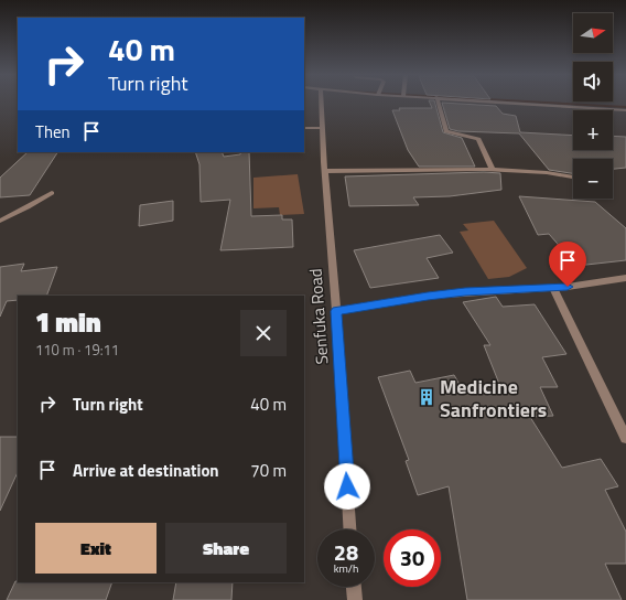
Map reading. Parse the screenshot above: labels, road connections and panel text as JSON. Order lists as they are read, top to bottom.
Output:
{
  "streets": {
    "street": ["Senfuka Road"]
  },
  "places": {
    "building": ["Medicine Sanfrontiers"]
  },
  "north": "right",
  "page": {
    "map_buttons": ["+", "−"],
    "turn": ["40 m", "Turn right"],
    "then": "Then",
    "heading": ["1 min", "110 m · 19:11"],
    "list": [
      {
        "name": "Turn right",
        "value": "40 m"
      },
      {
        "name": "Arrive at destination",
        "value": "70 m"
      }
    ],
    "buttons": ["Exit", "Share"],
    "speed": "28 km/h",
    "limit": "30"
  }
}
